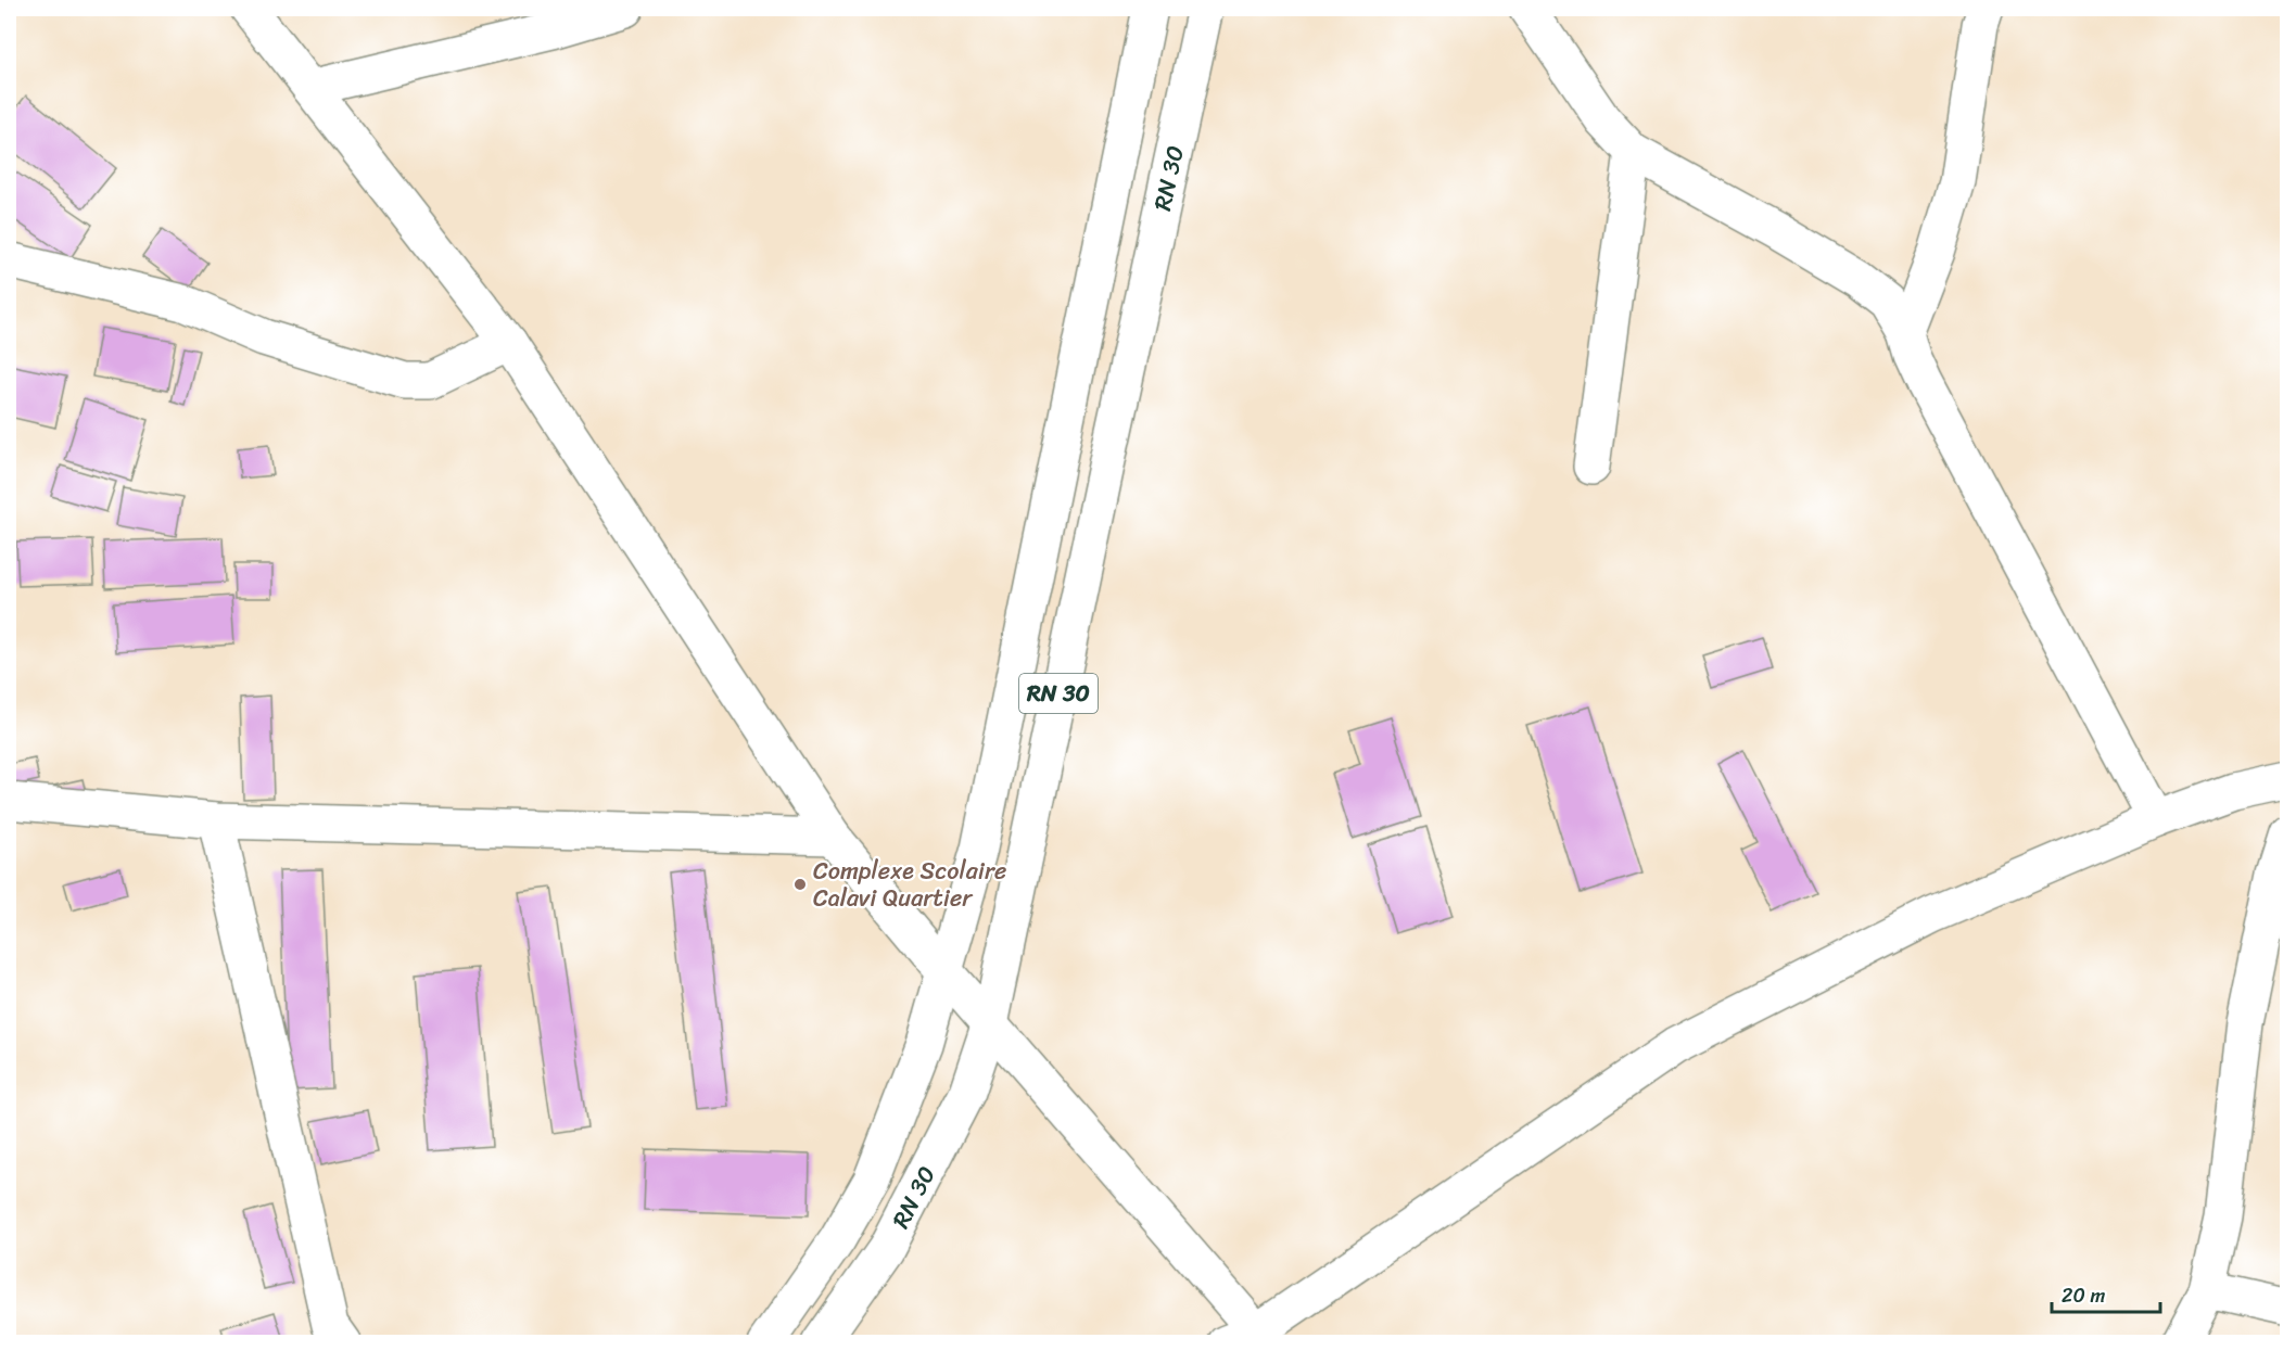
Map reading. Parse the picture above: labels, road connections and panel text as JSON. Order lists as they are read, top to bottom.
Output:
{
  "streets": {
    "street": ["RN 30"]
  },
  "places": ["Complexe Scolaire Calavi Quartier"],
  "scale_bar": "20 m"
}
